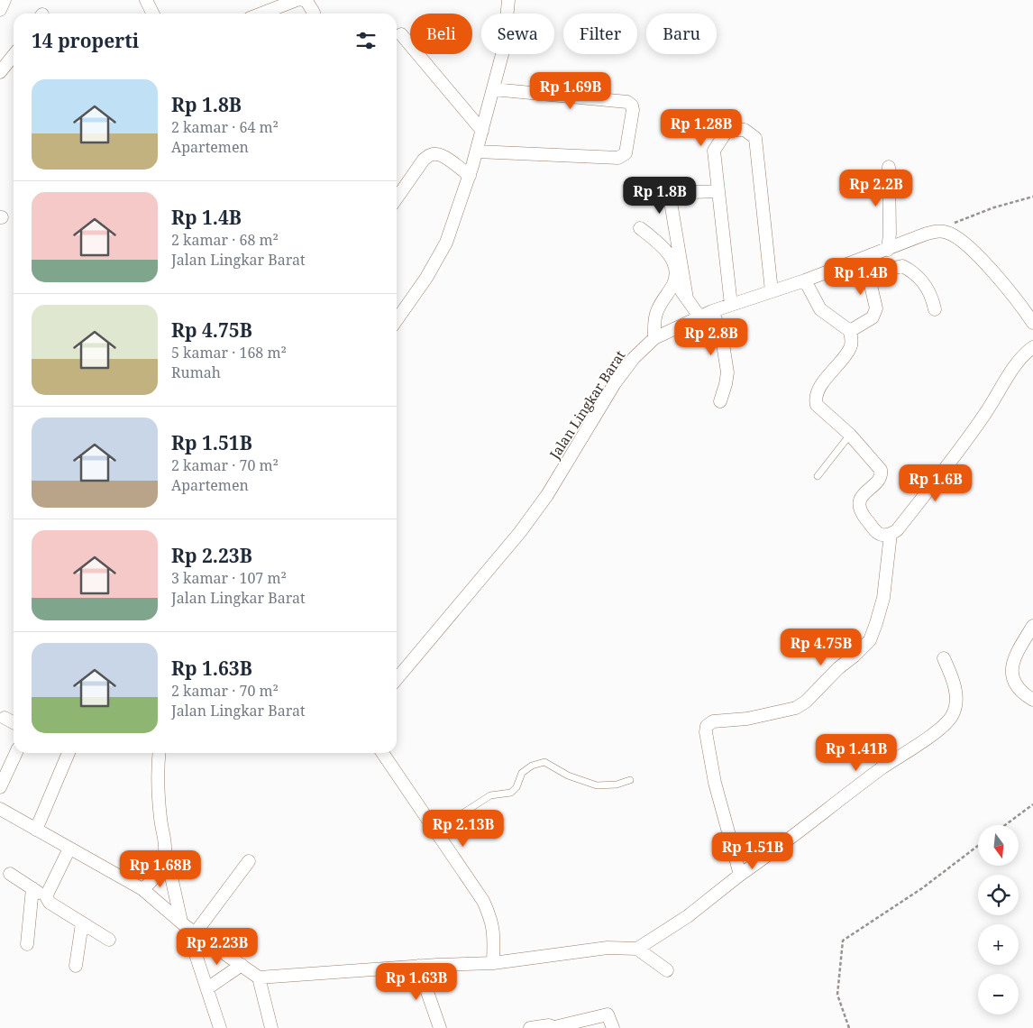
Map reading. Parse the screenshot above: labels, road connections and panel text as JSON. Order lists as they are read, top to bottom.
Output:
{
  "streets": {
    "street": ["Jalan Lingkar Barat"]
  },
  "north": "bottom",
  "page": {
    "chip": [
      "Beli",
      "Sewa",
      "Filter",
      "Baru"
    ],
    "heading": "14 properti",
    "list": [
      {
        "name": "Rp 1.8B",
        "note": "2 kamar · 64 m² · Apartemen"
      },
      {
        "name": "Rp 1.4B",
        "note": "2 kamar · 68 m² · Jalan Lingkar Barat"
      },
      {
        "name": "Rp 4.75B",
        "note": "5 kamar · 168 m² · Rumah"
      },
      {
        "name": "Rp 1.51B",
        "note": "2 kamar · 70 m² · Apartemen"
      },
      {
        "name": "Rp 2.23B",
        "note": "3 kamar · 107 m² · Jalan Lingkar Barat"
      },
      {
        "name": "Rp 1.63B",
        "note": "2 kamar · 70 m² · Jalan Lingkar Barat"
      }
    ],
    "price": [
      "Rp 1.69B",
      "Rp 1.28B",
      "Rp 2.2B",
      "Rp 1.8B",
      "Rp 1.4B",
      "Rp 2.8B",
      "Rp 1.6B",
      "Rp 4.75B",
      "Rp 1.41B",
      "Rp 2.13B",
      "Rp 1.51B",
      "Rp 1.68B",
      "Rp 2.23B",
      "Rp 1.63B"
    ],
    "map_buttons": ["+", "−"]
  }
}
